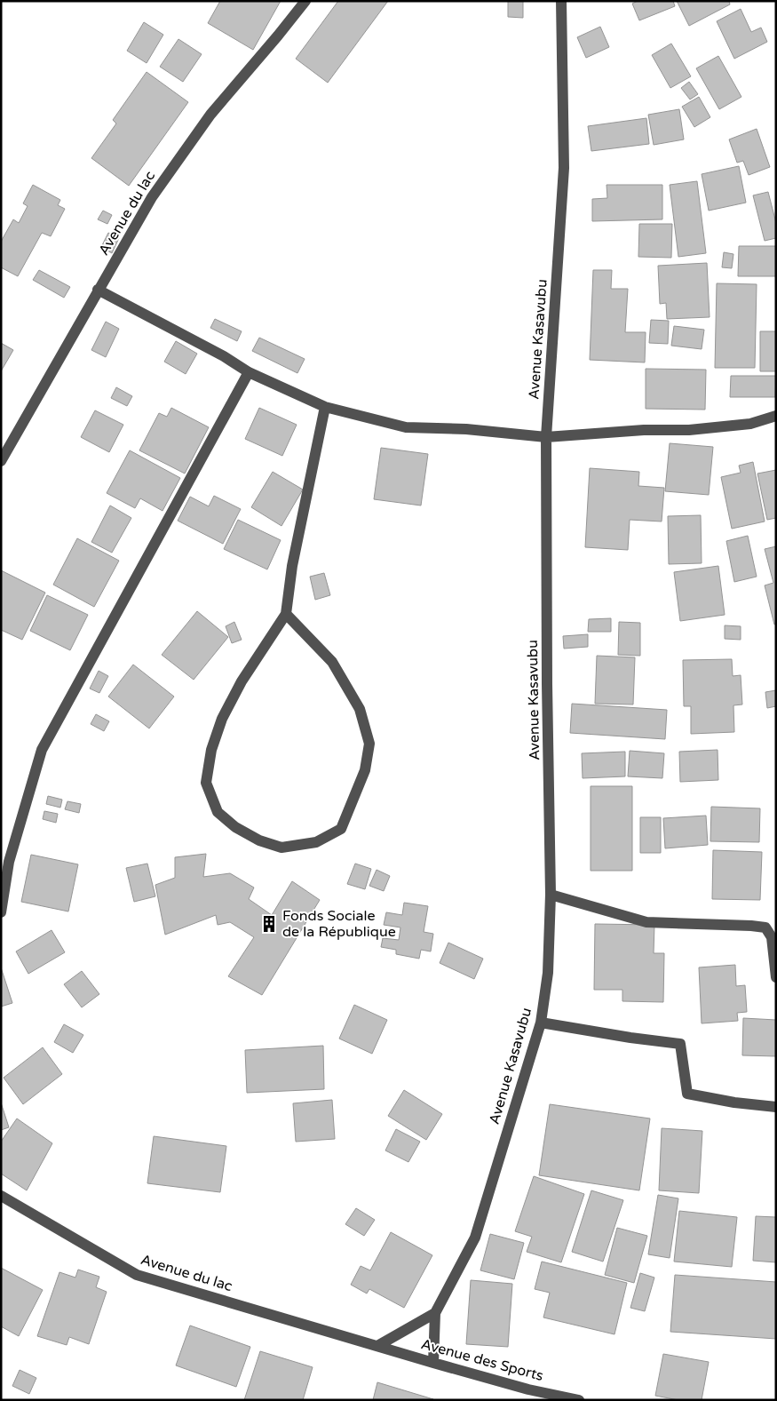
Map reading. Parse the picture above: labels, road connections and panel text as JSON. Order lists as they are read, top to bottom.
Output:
{
  "streets": {
    "street": ["Avenue du lac", "Avenue Kasavubu", "Avenue des Sports"]
  },
  "crossings": [
    ["Avenue du lac", "Avenue des Sports"]
  ],
  "places": {
    "building": ["Fonds Sociale de la République"]
  }
}
